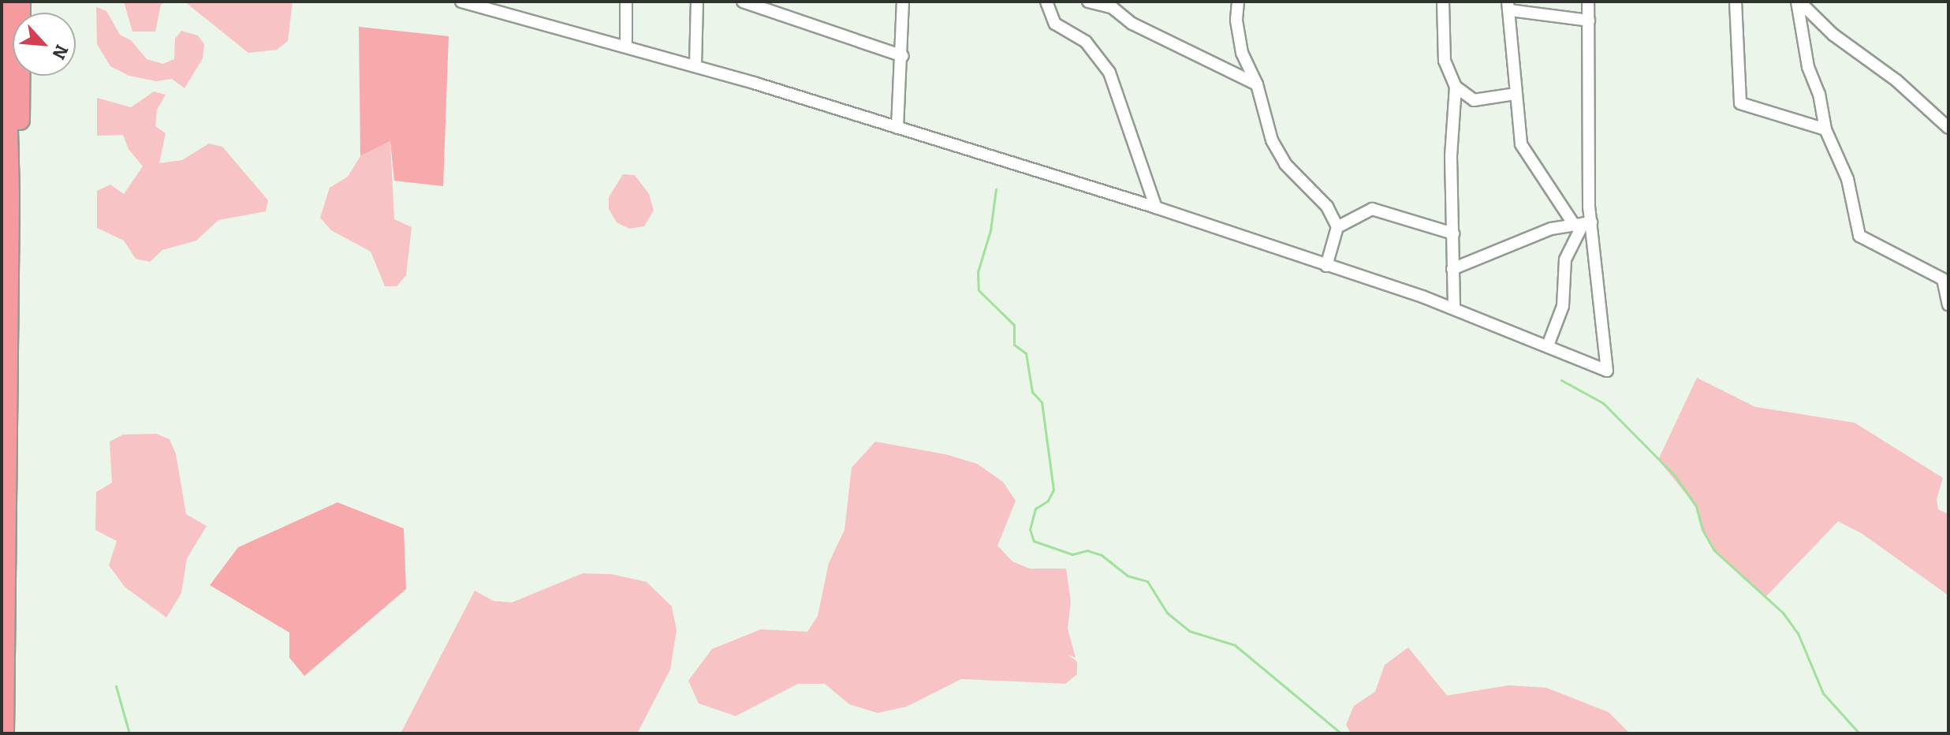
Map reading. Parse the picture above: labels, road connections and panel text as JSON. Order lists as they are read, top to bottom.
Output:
{
  "north": "bottom right"
}
